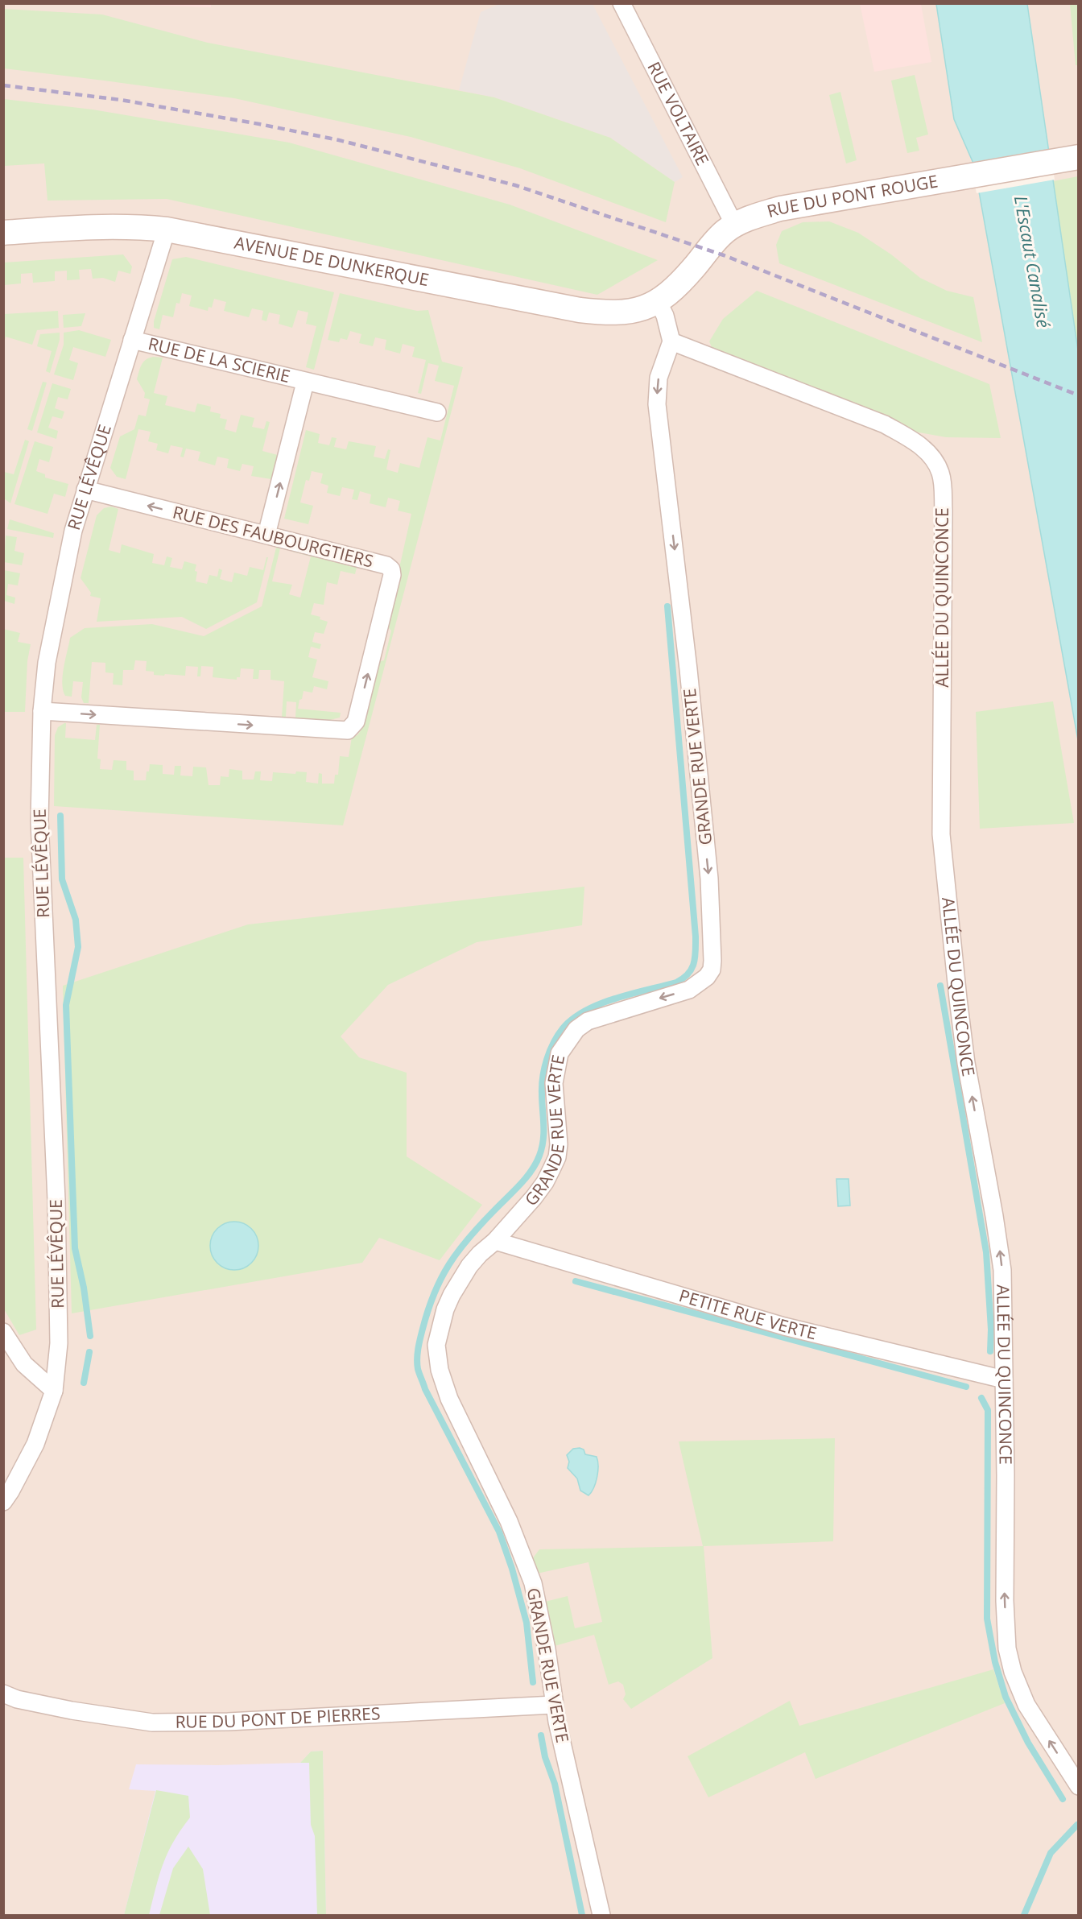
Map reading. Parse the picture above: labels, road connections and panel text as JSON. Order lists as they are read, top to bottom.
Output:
{
  "streets": {
    "main road": ["RUE DU PONT ROUGE", "AVENUE DE DUNKERQUE"],
    "street": [
      "RUE VOLTAIRE",
      "RUE DE LA SCIERIE",
      "RUE LÉVÊQUE",
      "RUE DES FAUBOURGTIERS",
      "ALLÉE DU QUINCONCE",
      "GRANDE RUE VERTE",
      "PETITE RUE VERTE",
      "RUE DU PONT DE PIERRES"
    ]
  },
  "crossings": [
    ["RUE VOLTAIRE", "RUE DU PONT ROUGE"],
    ["RUE DU PONT ROUGE", "AVENUE DE DUNKERQUE"],
    ["AVENUE DE DUNKERQUE", "RUE LÉVÊQUE"],
    ["RUE DE LA SCIERIE", "RUE LÉVÊQUE"],
    ["RUE DE LA SCIERIE", "RUE DES FAUBOURGTIERS"],
    ["RUE LÉVÊQUE", "RUE DES FAUBOURGTIERS"],
    ["ALLÉE DU QUINCONCE", "GRANDE RUE VERTE"],
    ["ALLÉE DU QUINCONCE", "PETITE RUE VERTE"],
    ["GRANDE RUE VERTE", "PETITE RUE VERTE"],
    ["GRANDE RUE VERTE", "RUE DU PONT DE PIERRES"]
  ],
  "one_way": ["ALLÉE DU QUINCONCE", "GRANDE RUE VERTE"],
  "water": ["L'Escaut Canalisé"]
}
